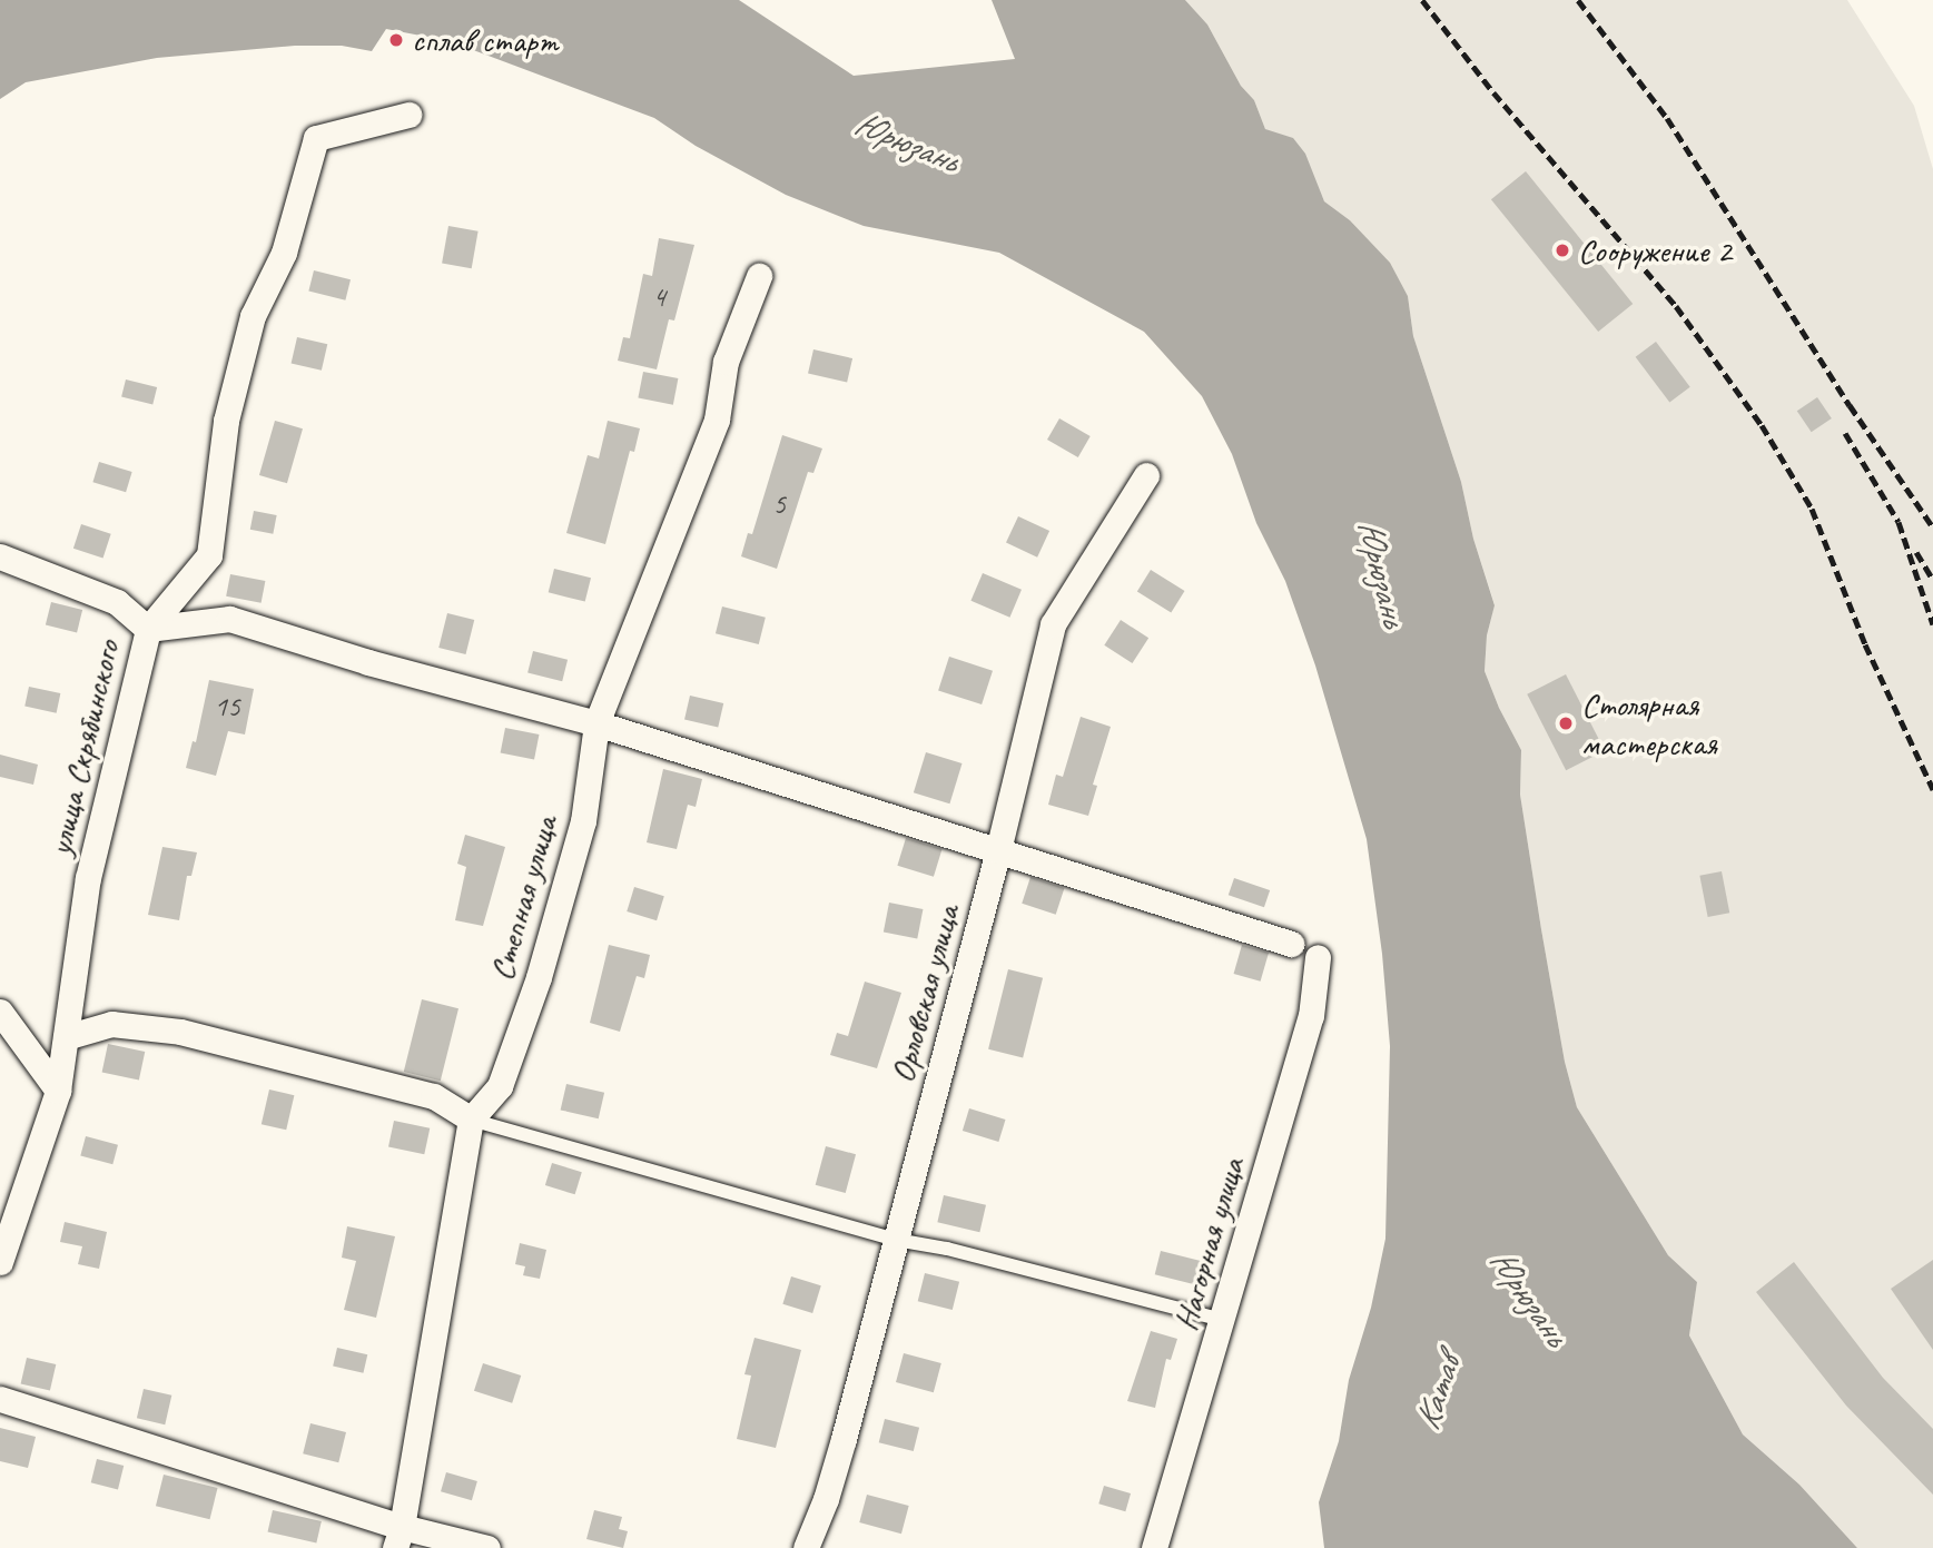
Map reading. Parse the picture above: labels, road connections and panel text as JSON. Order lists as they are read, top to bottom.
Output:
{
  "streets": {
    "street": [
      "улица Скрябинского",
      "Степная улица",
      "Орловская улица",
      "Нагорная улица"
    ]
  },
  "water": ["Юрюзань", "Катав"],
  "places": ["сплав старт", "Сооружение 2", "Столярная мастерская"],
  "house_numbers": ["4", "5", "15"]
}
